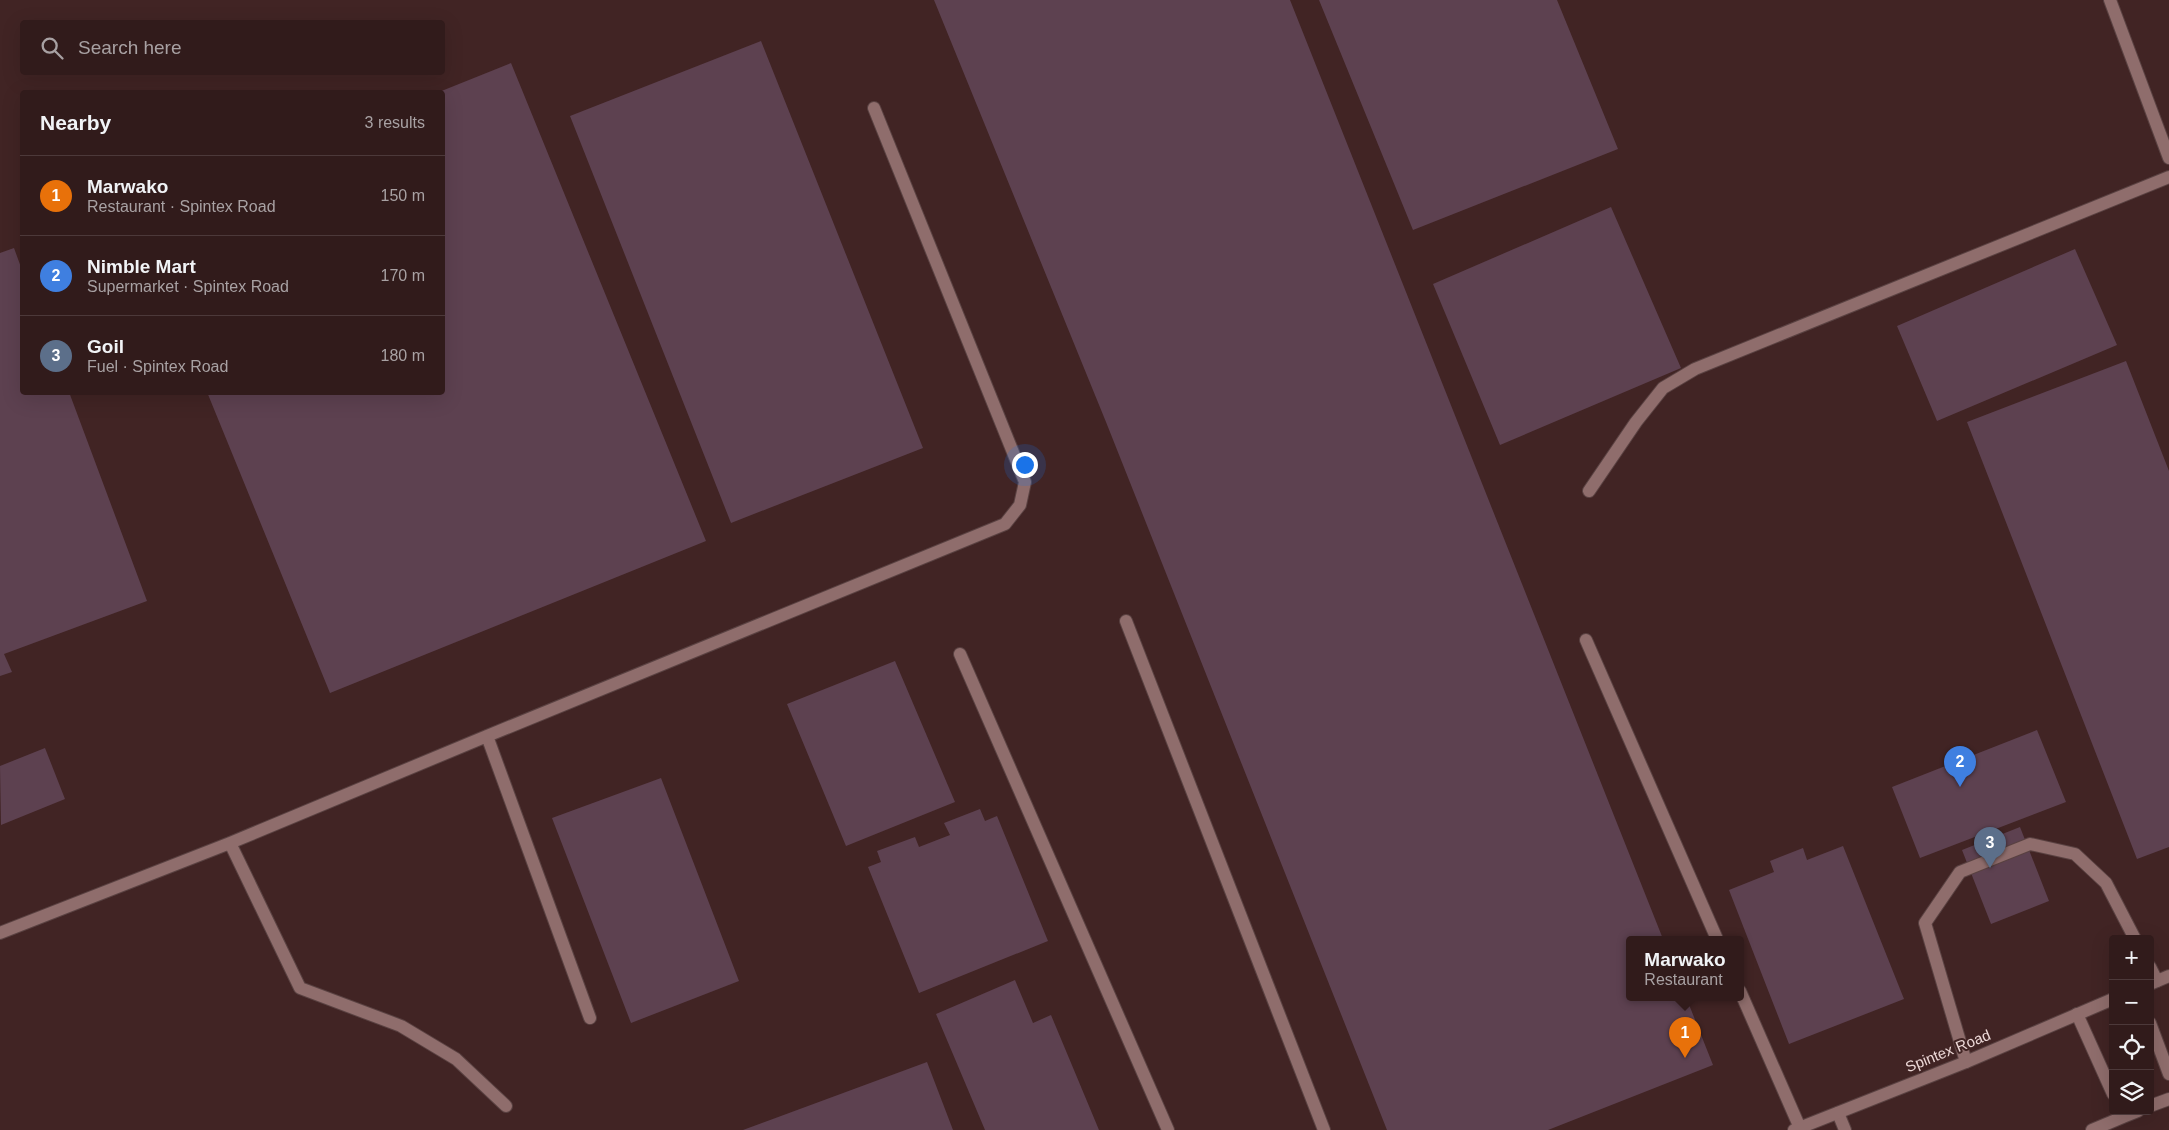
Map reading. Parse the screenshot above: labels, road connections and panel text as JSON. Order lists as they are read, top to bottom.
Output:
{
  "streets": {
    "main road": ["Spintex Road"]
  },
  "page": {
    "search": "Search here",
    "heading": ["Nearby", "3 results"],
    "list": [
      {
        "mark": "1",
        "name": "Marwako",
        "note": "Restaurant · Spintex Road",
        "value": "150 m"
      },
      {
        "mark": "2",
        "name": "Nimble Mart",
        "note": "Supermarket · Spintex Road",
        "value": "170 m"
      },
      {
        "mark": "3",
        "name": "Goil",
        "note": "Fuel · Spintex Road",
        "value": "180 m"
      }
    ],
    "pins": ["2", "3", "1"],
    "map_buttons": ["+", "−"],
    "popup": ["Marwako", "Restaurant"]
  }
}
